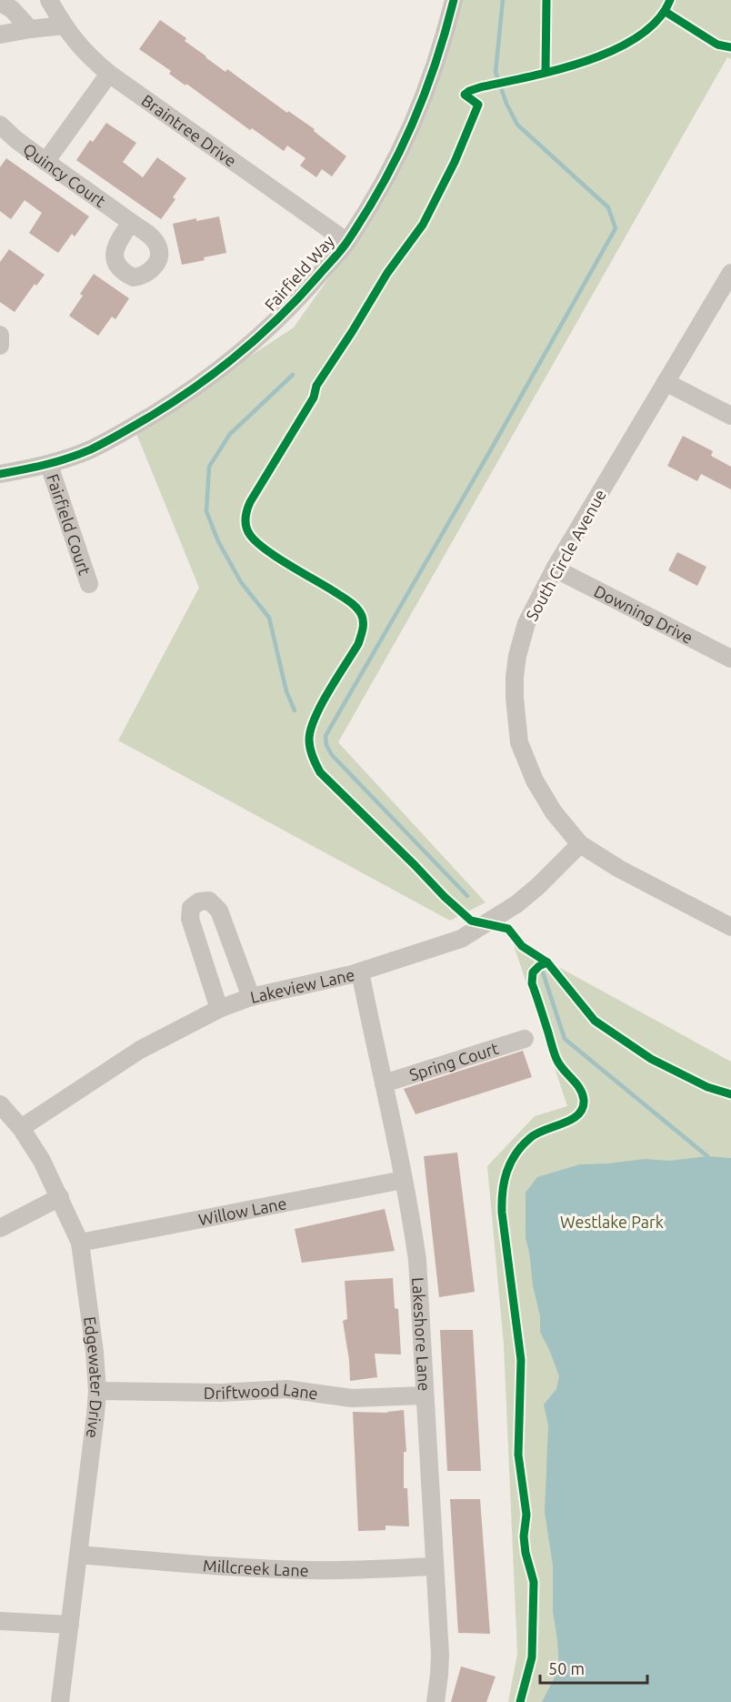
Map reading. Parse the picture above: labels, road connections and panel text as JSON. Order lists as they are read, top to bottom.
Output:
{
  "streets": {
    "street": [
      "Braintree Drive",
      "Quincy Court",
      "Fairfield Way",
      "Fairfield Court",
      "South Circle Avenue",
      "Downing Drive",
      "Lakeview Lane",
      "Spring Court",
      "Willow Lane",
      "Lakeshore Lane",
      "Edgewater Drive",
      "Driftwood Lane",
      "Millcreek Lane"
    ]
  },
  "crossings": [
    ["Braintree Drive", "Fairfield Way"],
    ["Fairfield Way", "Fairfield Court"],
    ["South Circle Avenue", "Downing Drive"],
    ["South Circle Avenue", "Lakeview Lane"],
    ["Lakeview Lane", "Lakeshore Lane"],
    ["Lakeview Lane", "Edgewater Drive"],
    ["Spring Court", "Lakeshore Lane"],
    ["Willow Lane", "Lakeshore Lane"],
    ["Willow Lane", "Edgewater Drive"],
    ["Lakeshore Lane", "Driftwood Lane"],
    ["Lakeshore Lane", "Millcreek Lane"],
    ["Edgewater Drive", "Driftwood Lane"],
    ["Edgewater Drive", "Millcreek Lane"]
  ],
  "parks": ["Westlake Park"],
  "scale_bar": "50 m"
}
